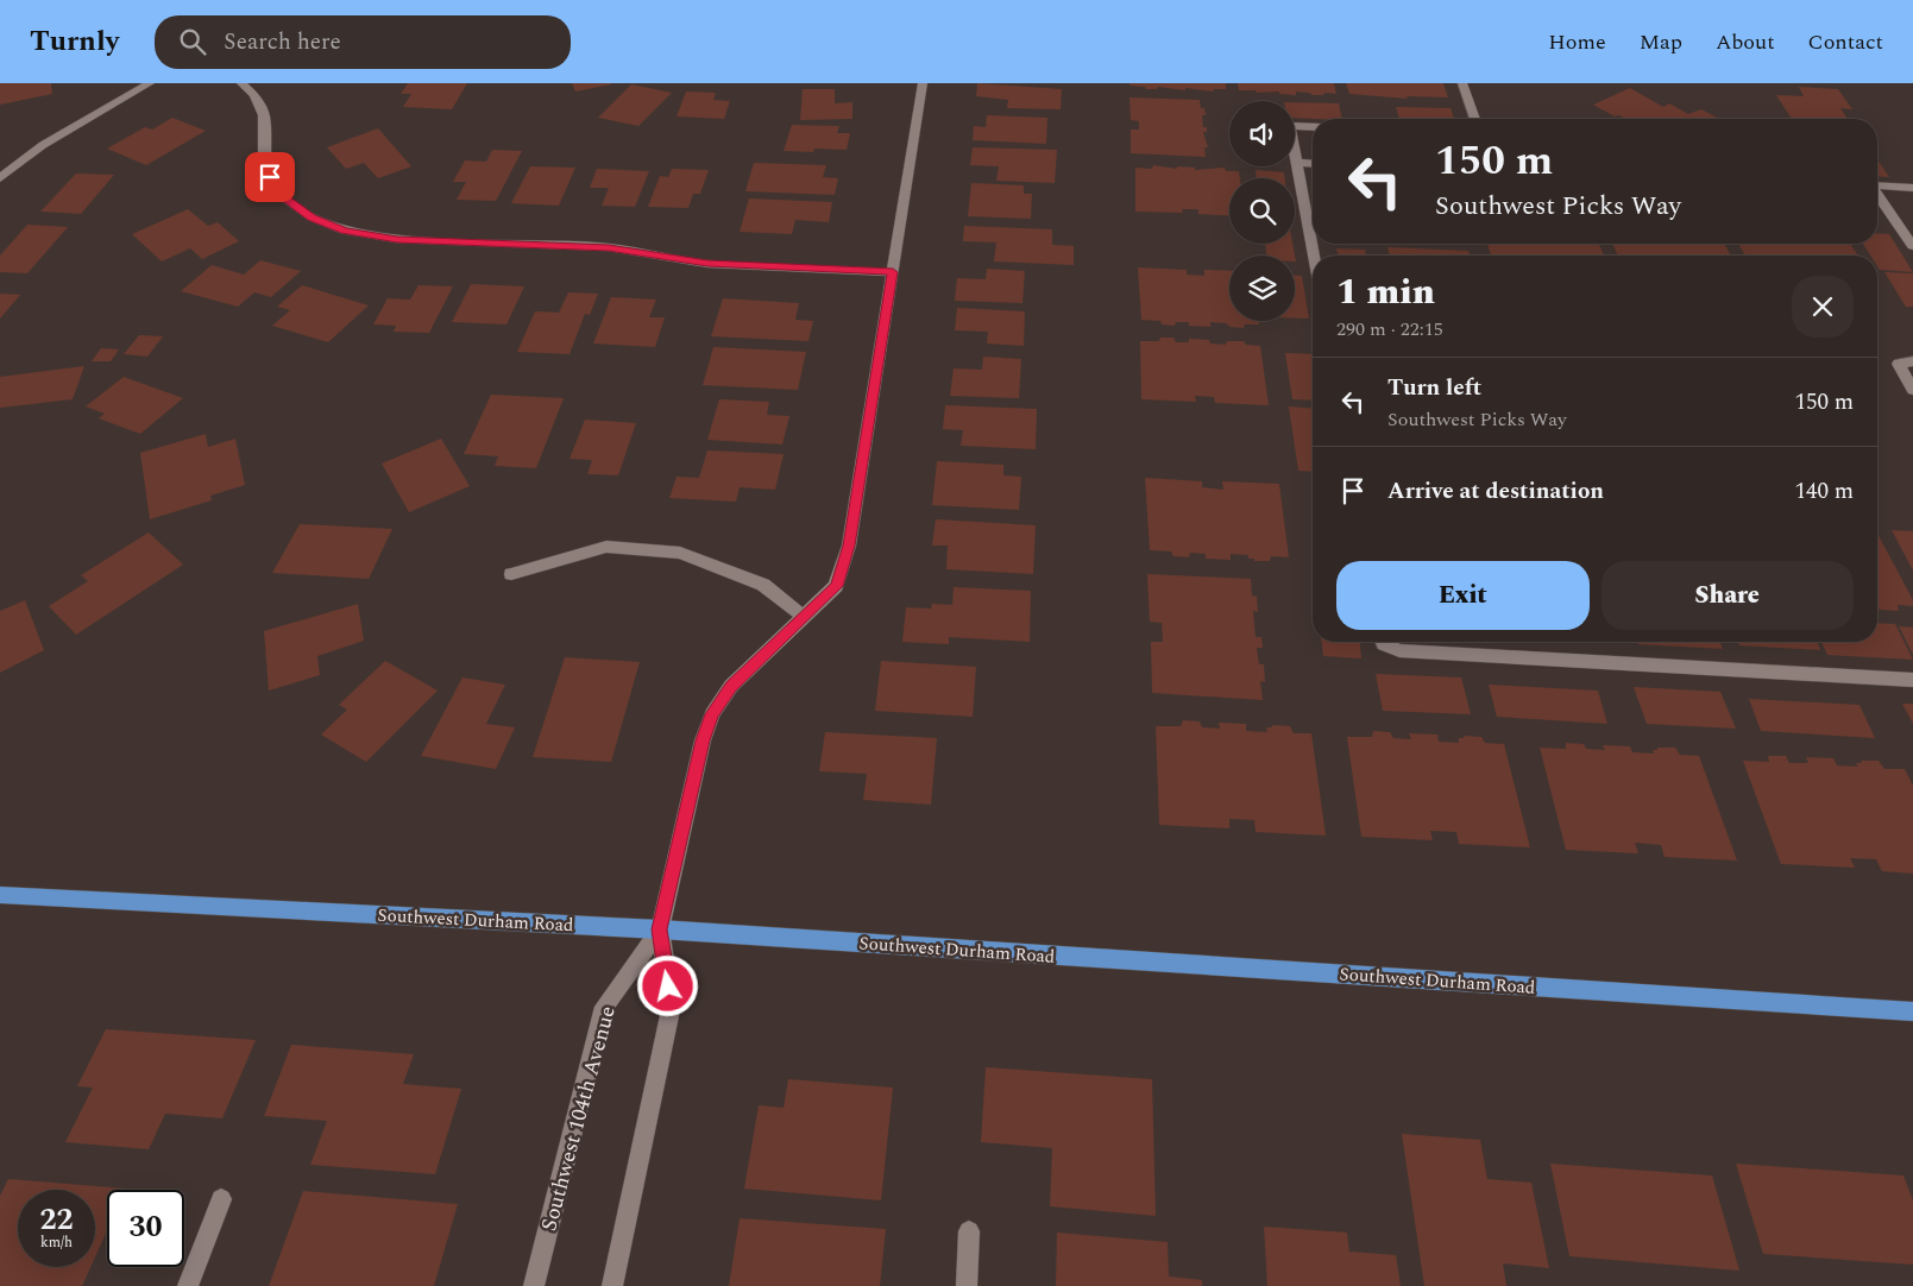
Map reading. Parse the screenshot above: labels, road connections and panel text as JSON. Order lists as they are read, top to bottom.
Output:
{
  "streets": {
    "main road": ["Southwest Durham Road"],
    "street": ["Southwest 104th Avenue"]
  },
  "crossings": [
    ["Southwest Durham Road", "Southwest 104th Avenue"]
  ],
  "page": {
    "header": "Turnly",
    "search": "Search here",
    "nav": [
      "Home",
      "Map",
      "About",
      "Contact"
    ],
    "turn": ["150 m", "Southwest Picks Way"],
    "heading": ["1 min", "290 m · 22:15"],
    "list": [
      {
        "name": "Turn left",
        "note": "Southwest Picks Way",
        "value": "150 m"
      },
      {
        "name": "Arrive at destination",
        "value": "140 m"
      }
    ],
    "buttons": ["Exit", "Share"],
    "speed": "22 km/h",
    "limit": "30"
  }
}
